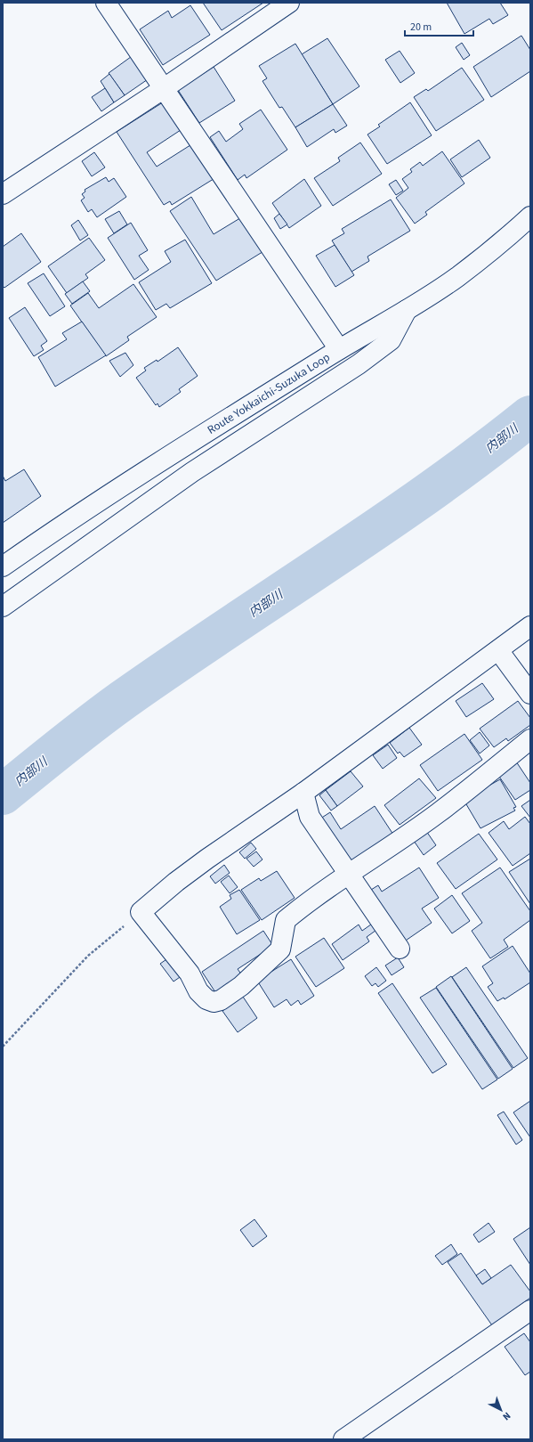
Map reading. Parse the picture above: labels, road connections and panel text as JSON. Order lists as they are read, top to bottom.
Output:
{
  "streets": {
    "street": ["Route Yokkaichi-Suzuka Loop"]
  },
  "water": ["内部川"],
  "scale_bar": "20 m",
  "north": "bottom right"
}
